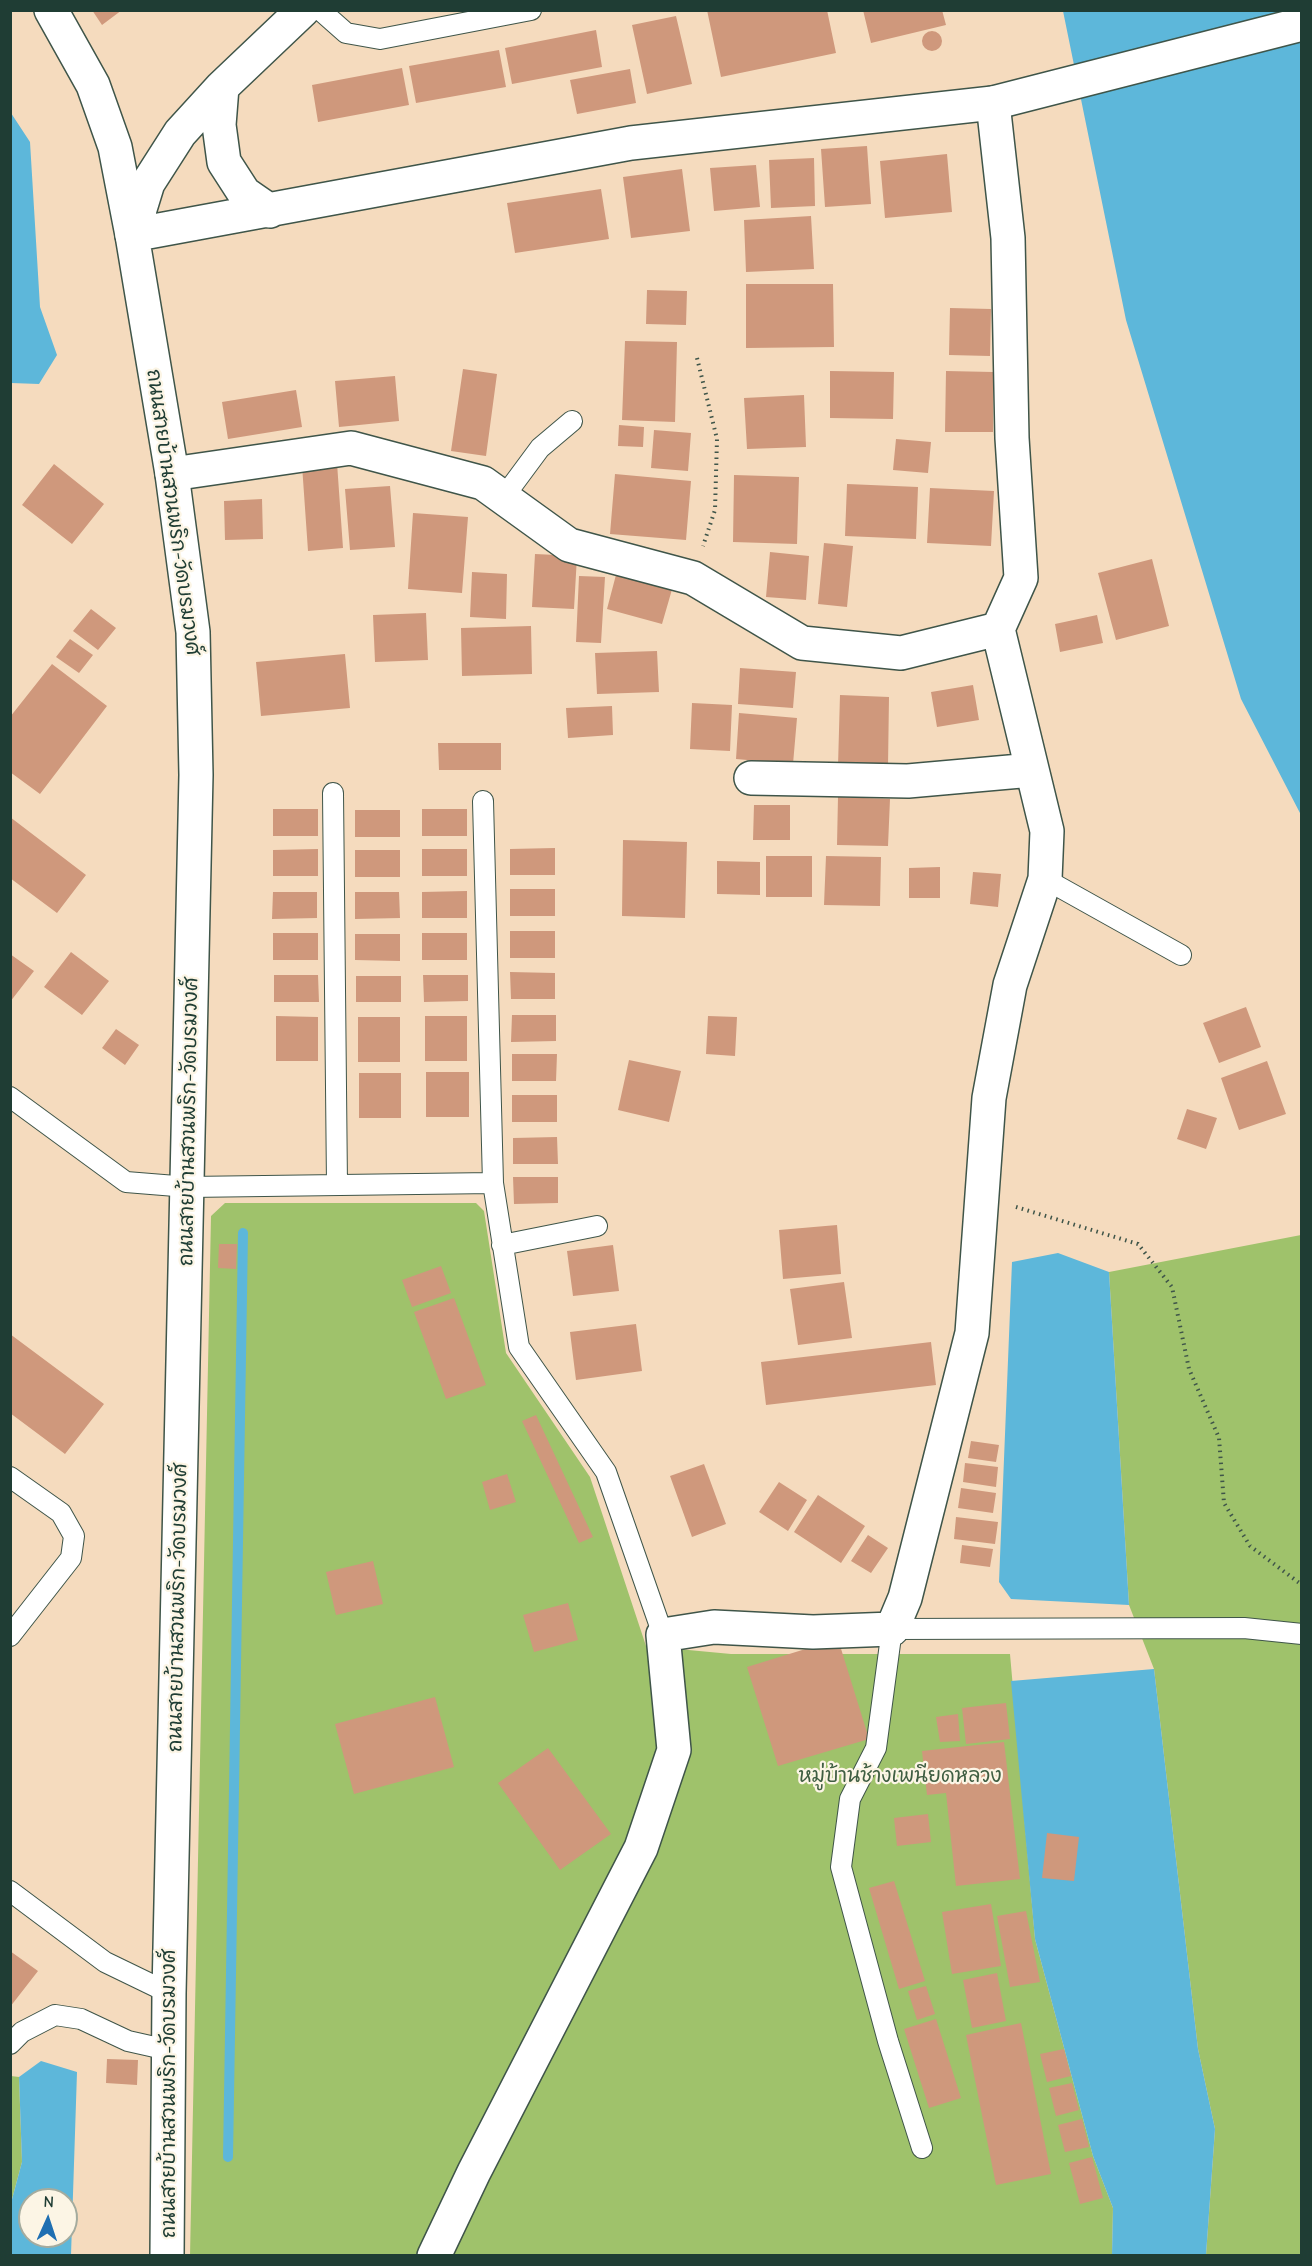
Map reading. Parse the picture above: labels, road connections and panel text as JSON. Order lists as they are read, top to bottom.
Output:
{
  "streets": {
    "street": ["ถนนสายบ้านสวนพริก-วัดบรมวงศ์"]
  },
  "parks": ["หมู่บ้านช้างเพนียดหลวง"],
  "north": "top"
}
